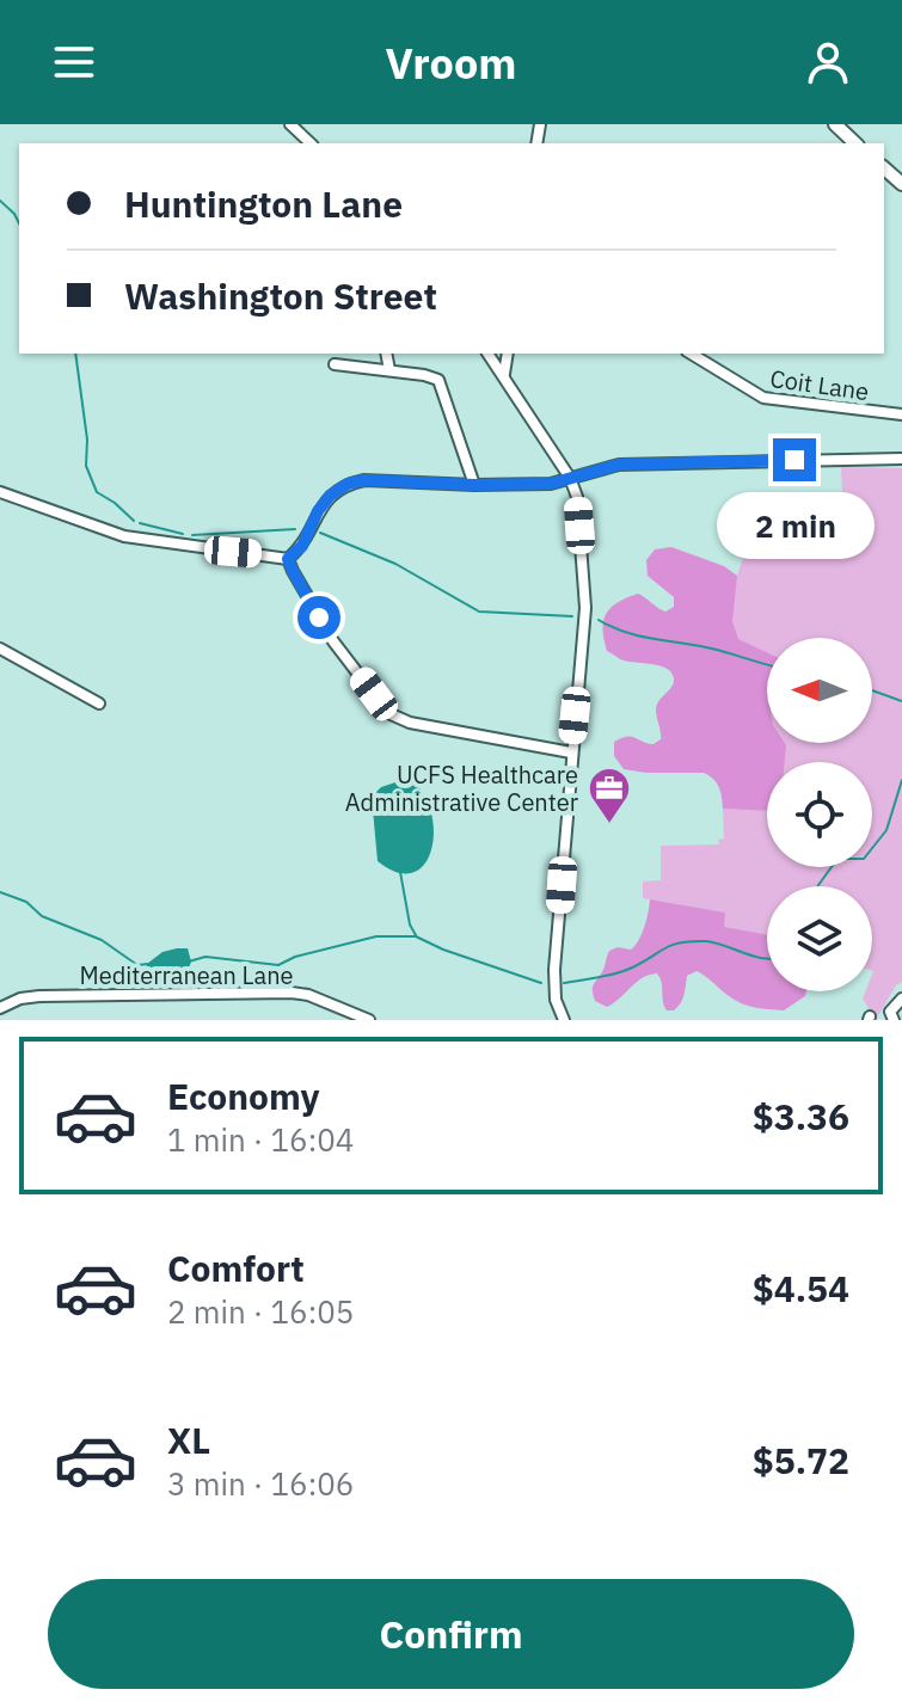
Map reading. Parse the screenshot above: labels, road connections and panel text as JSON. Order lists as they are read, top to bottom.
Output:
{
  "streets": {
    "street": ["Coit Lane", "Mediterranean Lane"]
  },
  "places": {
    "office": ["UCFS Healthcare Administrative Center"]
  },
  "north": "left",
  "page": {
    "header": "Vroom",
    "banner": ["Huntington Lane", "Washington Street"],
    "bubble": "2 min",
    "list": [
      {
        "name": "Economy",
        "note": "1 min · 16:04",
        "value": "$3.36"
      },
      {
        "name": "Comfort",
        "note": "2 min · 16:05",
        "value": "$4.54"
      },
      {
        "name": "XL",
        "note": "3 min · 16:06",
        "value": "$5.72"
      }
    ],
    "buttons": "Confirm"
  }
}
